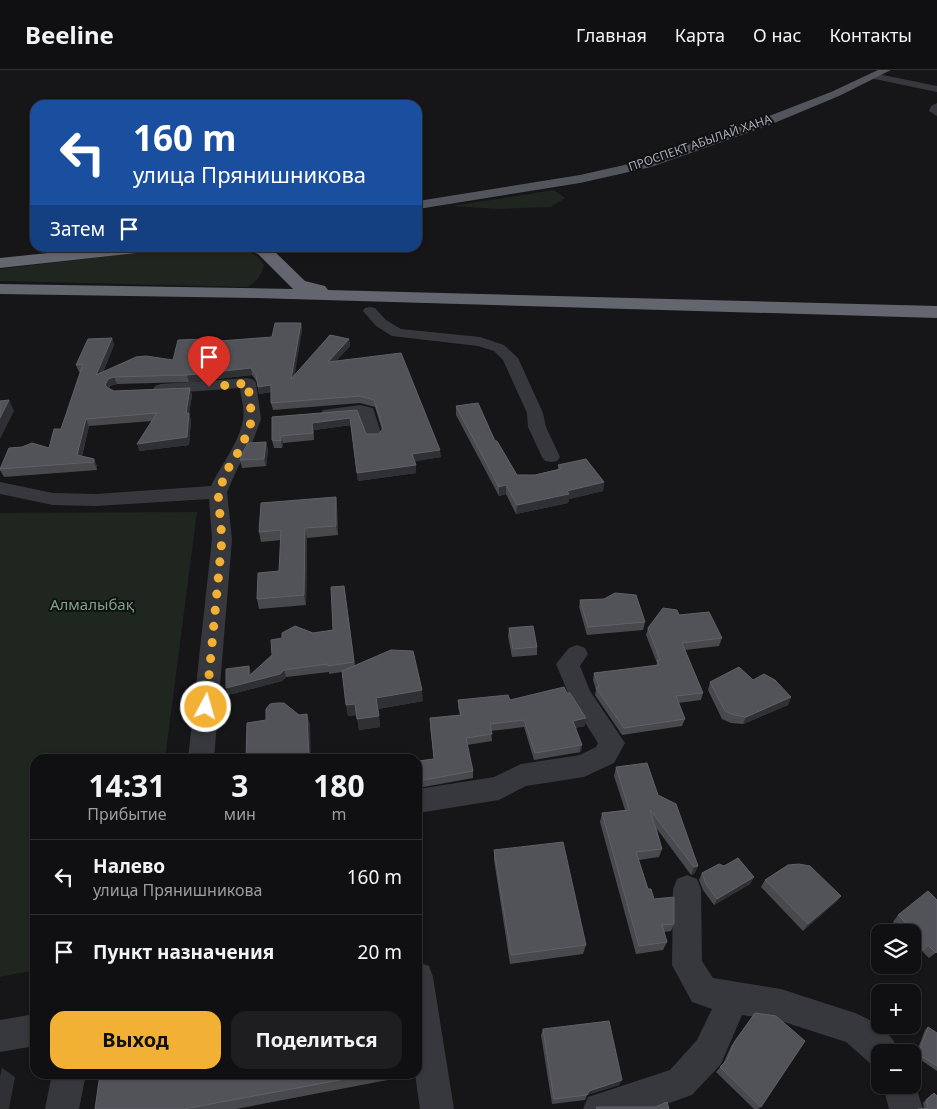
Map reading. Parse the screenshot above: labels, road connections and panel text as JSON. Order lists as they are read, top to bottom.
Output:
{
  "streets": {
    "main road": ["ПРОСПЕКТ АБЫЛАЙ ХАНА"]
  },
  "parks": ["Алмалыбақ"],
  "page": {
    "header": "Beeline",
    "nav": [
      "Главная",
      "Карта",
      "О нас",
      "Контакты"
    ],
    "turn": ["160 m", "улица Прянишникова"],
    "then": "Затем",
    "eta": [
      "14:31",
      "Прибытие",
      "3",
      "мин",
      "180",
      "m"
    ],
    "list": [
      {
        "name": "Налево",
        "note": "улица Прянишникова",
        "value": "160 m"
      },
      {
        "name": "Пункт назначения",
        "value": "20 m"
      }
    ],
    "map_buttons": ["+", "−"],
    "buttons": ["Выход", "Поделиться"]
  }
}
